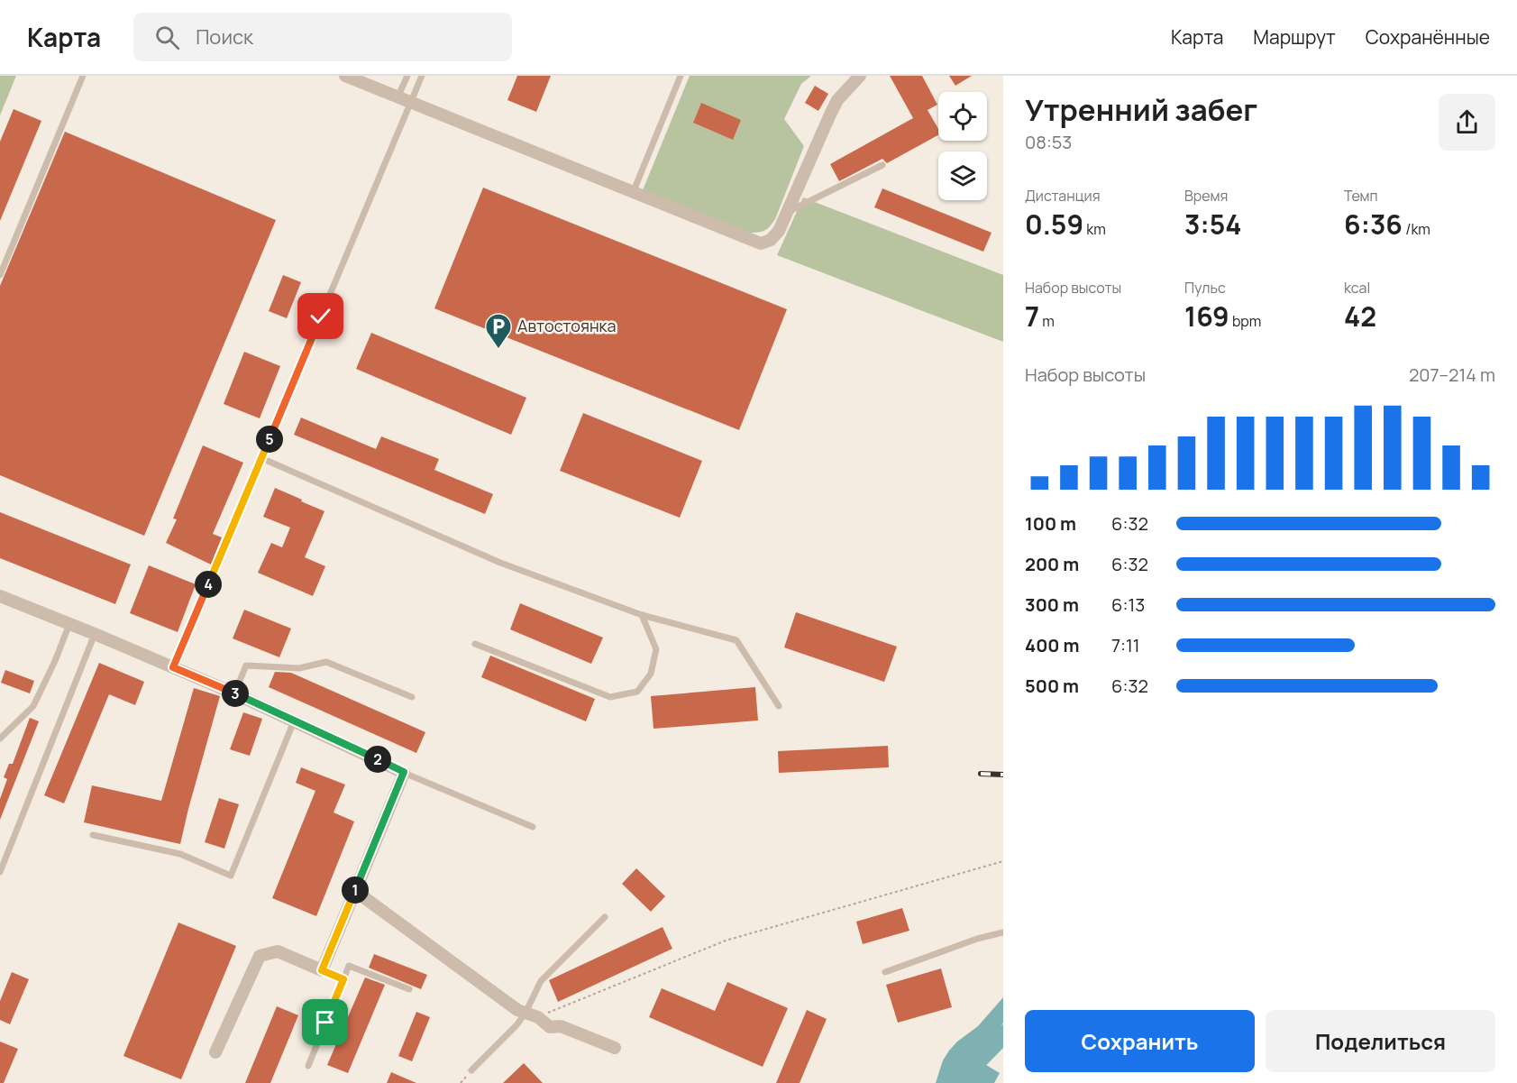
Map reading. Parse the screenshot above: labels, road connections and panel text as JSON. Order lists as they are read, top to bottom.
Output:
{
  "places": {
    "parking": ["Автостоянка"]
  },
  "page": {
    "header": "Карта",
    "search": "Поиск",
    "nav": ["Карта", "Маршрут", "Сохранённые"],
    "heading": ["Утренний забег", "08:53"],
    "stats": [
      ["Дистанция", "0.59 km"],
      ["Время", "3:54"],
      ["Темп", "6:36 /km"],
      ["Набор высоты", "7 m"],
      ["Пульс", "169 bpm"],
      ["kcal", "42"]
    ],
    "chart": ["Набор высоты", "207–214 m"],
    "pins": [
      "5",
      "4",
      "3",
      "2",
      "1"
    ],
    "list": [
      {
        "name": "100 m",
        "note": "6:32"
      },
      {
        "name": "200 m",
        "note": "6:32"
      },
      {
        "name": "300 m",
        "note": "6:13"
      },
      {
        "name": "400 m",
        "note": "7:11"
      },
      {
        "name": "500 m",
        "note": "6:32"
      }
    ],
    "buttons": ["Сохранить", "Поделиться"]
  }
}
